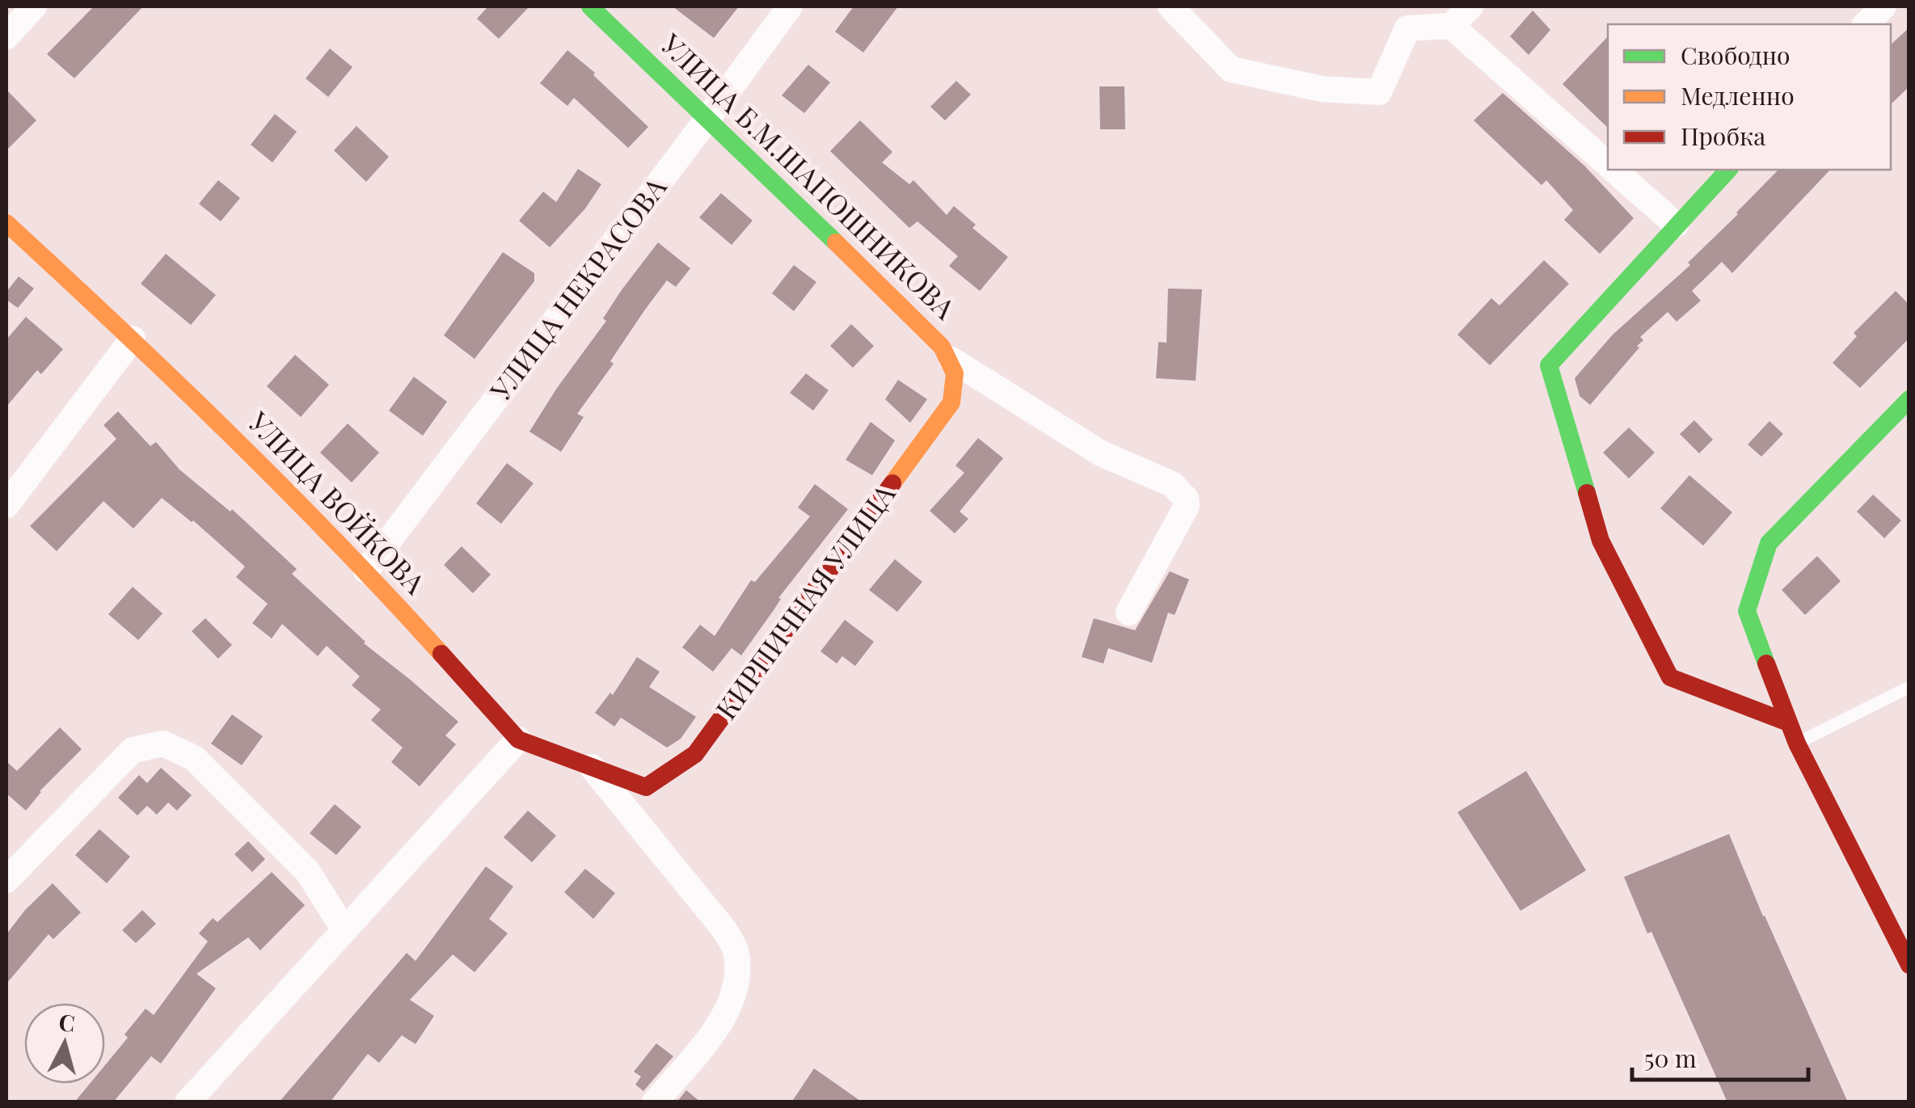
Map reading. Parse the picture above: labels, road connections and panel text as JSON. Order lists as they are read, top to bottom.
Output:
{
  "streets": {
    "street": [
      "УЛИЦА Б.М.ШАПОШНИКОВА",
      "УЛИЦА НЕКРАСОВА",
      "УЛИЦА ВОЙКОВА",
      "КИРПИЧНАЯ УЛИЦА"
    ]
  },
  "crossings": [
    ["УЛИЦА Б.М.ШАПОШНИКОВА", "УЛИЦА НЕКРАСОВА"],
    ["УЛИЦА Б.М.ШАПОШНИКОВА", "КИРПИЧНАЯ УЛИЦА"],
    ["УЛИЦА НЕКРАСОВА", "УЛИЦА ВОЙКОВА"],
    ["УЛИЦА ВОЙКОВА", "КИРПИЧНАЯ УЛИЦА"]
  ],
  "legend": ["Свободно", "Медленно", "Пробка"],
  "scale_bar": "50 m",
  "north": "top"
}
